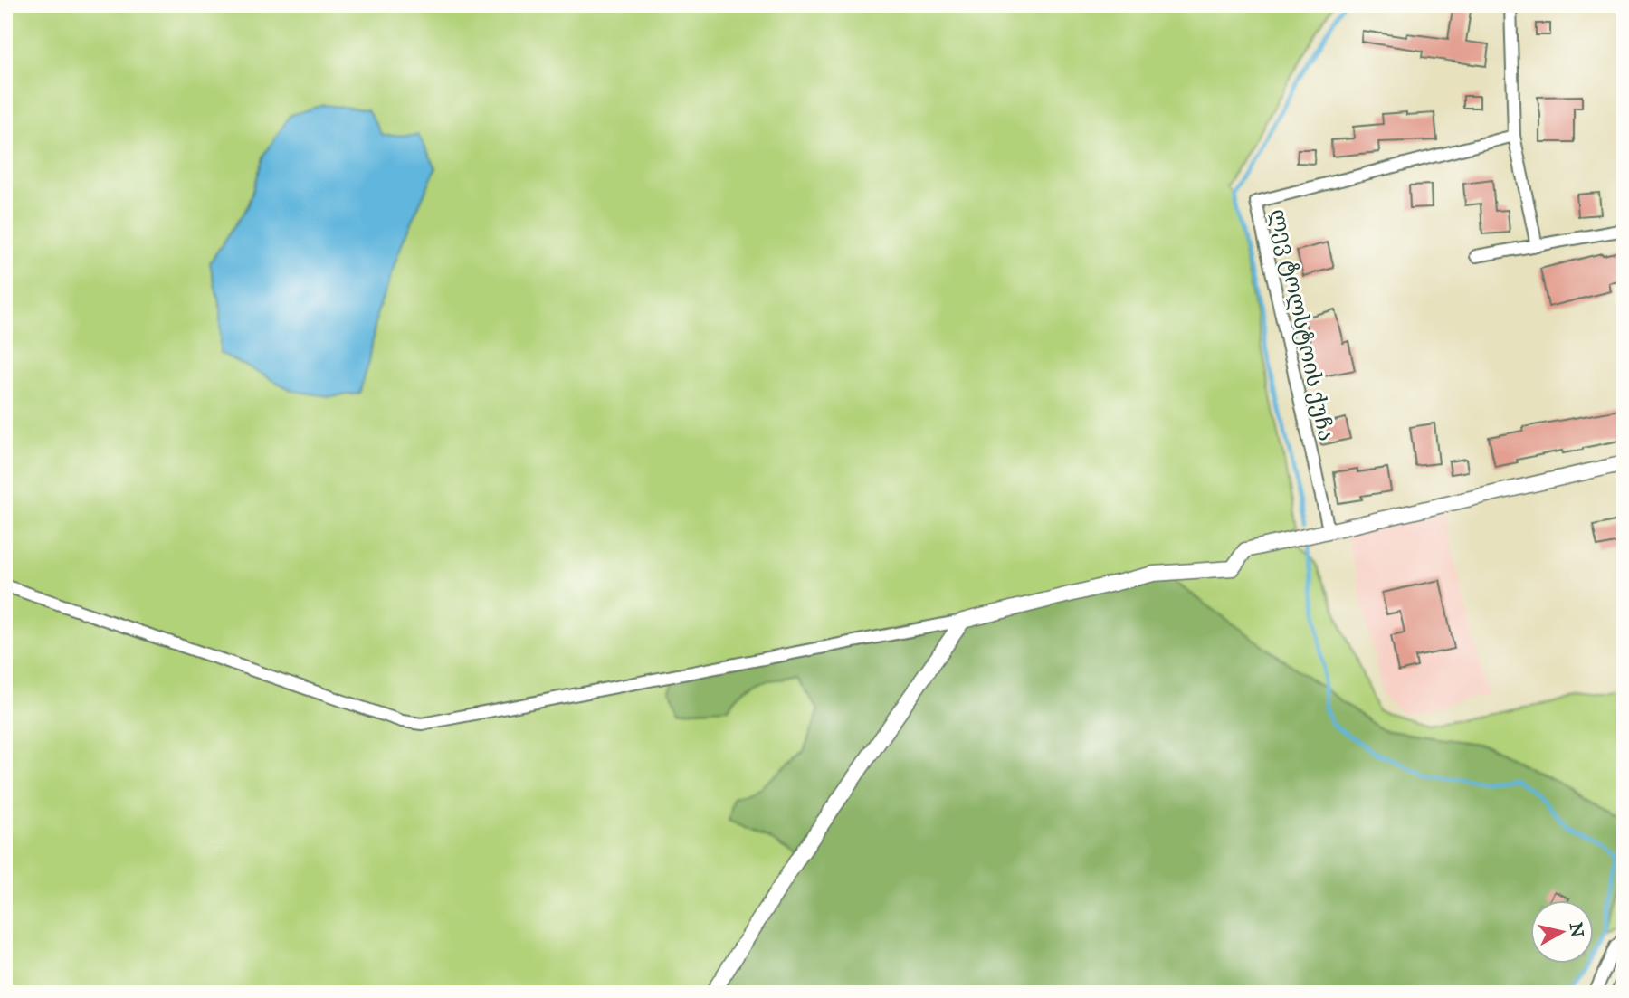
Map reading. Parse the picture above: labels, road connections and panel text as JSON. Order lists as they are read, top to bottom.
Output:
{
  "streets": {
    "street": ["ლევ ტოლსტოის ქუჩა"]
  },
  "north": "right"
}
